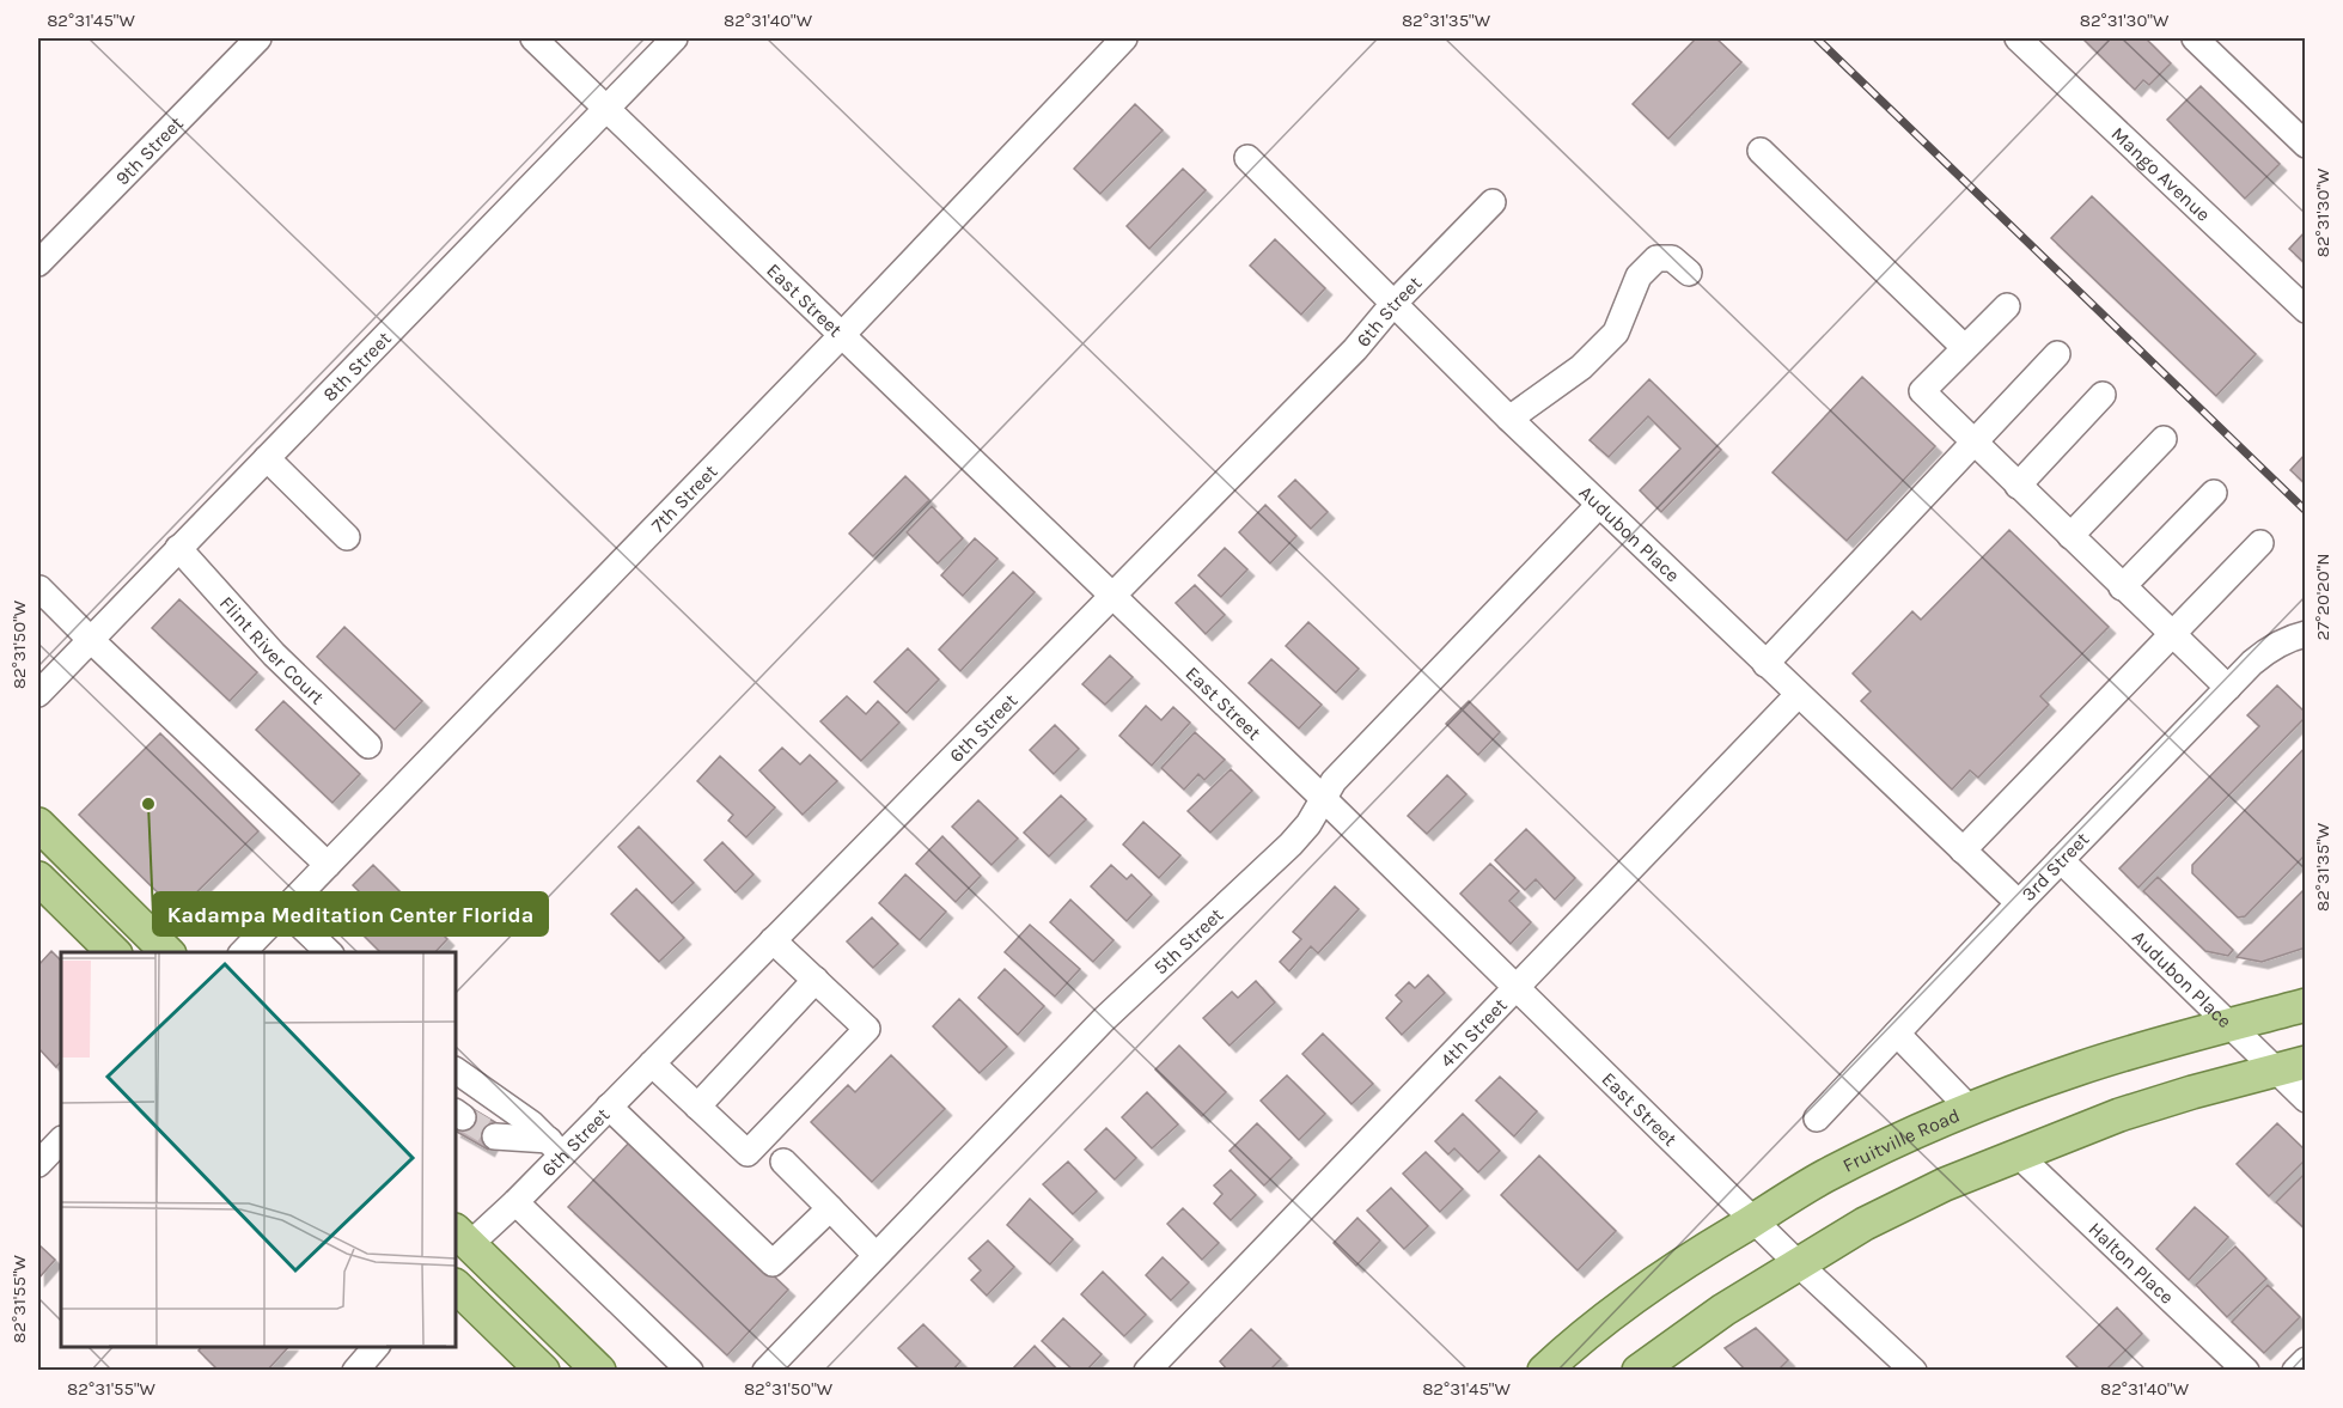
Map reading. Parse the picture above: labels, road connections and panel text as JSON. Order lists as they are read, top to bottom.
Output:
{
  "streets": {
    "main road": ["Fruitville Road"],
    "street": [
      "9th Street",
      "Mango Avenue",
      "East Street",
      "6th Street",
      "8th Street",
      "7th Street",
      "Audubon Place",
      "Flint River Court",
      "3rd Street",
      "5th Street",
      "4th Street",
      "Halton Place"
    ]
  },
  "crossings": [
    ["East Street", "6th Street"],
    ["East Street", "8th Street"],
    ["East Street", "7th Street"],
    ["East Street", "5th Street"],
    ["East Street", "4th Street"],
    ["East Street", "Fruitville Road"],
    ["6th Street", "Audubon Place"],
    ["8th Street", "Flint River Court"],
    ["Audubon Place", "3rd Street"],
    ["Audubon Place", "5th Street"],
    ["Audubon Place", "4th Street"],
    ["Audubon Place", "Fruitville Road"]
  ],
  "places": ["Kadampa Meditation Center Florida"],
  "coordinates": [
    "82°31'45\"W",
    "82°31'40\"W",
    "82°31'35\"W",
    "82°31'30\"W",
    "27°20'20\"N",
    "82°31'50\"W",
    "82°31'55\"W"
  ]
}
